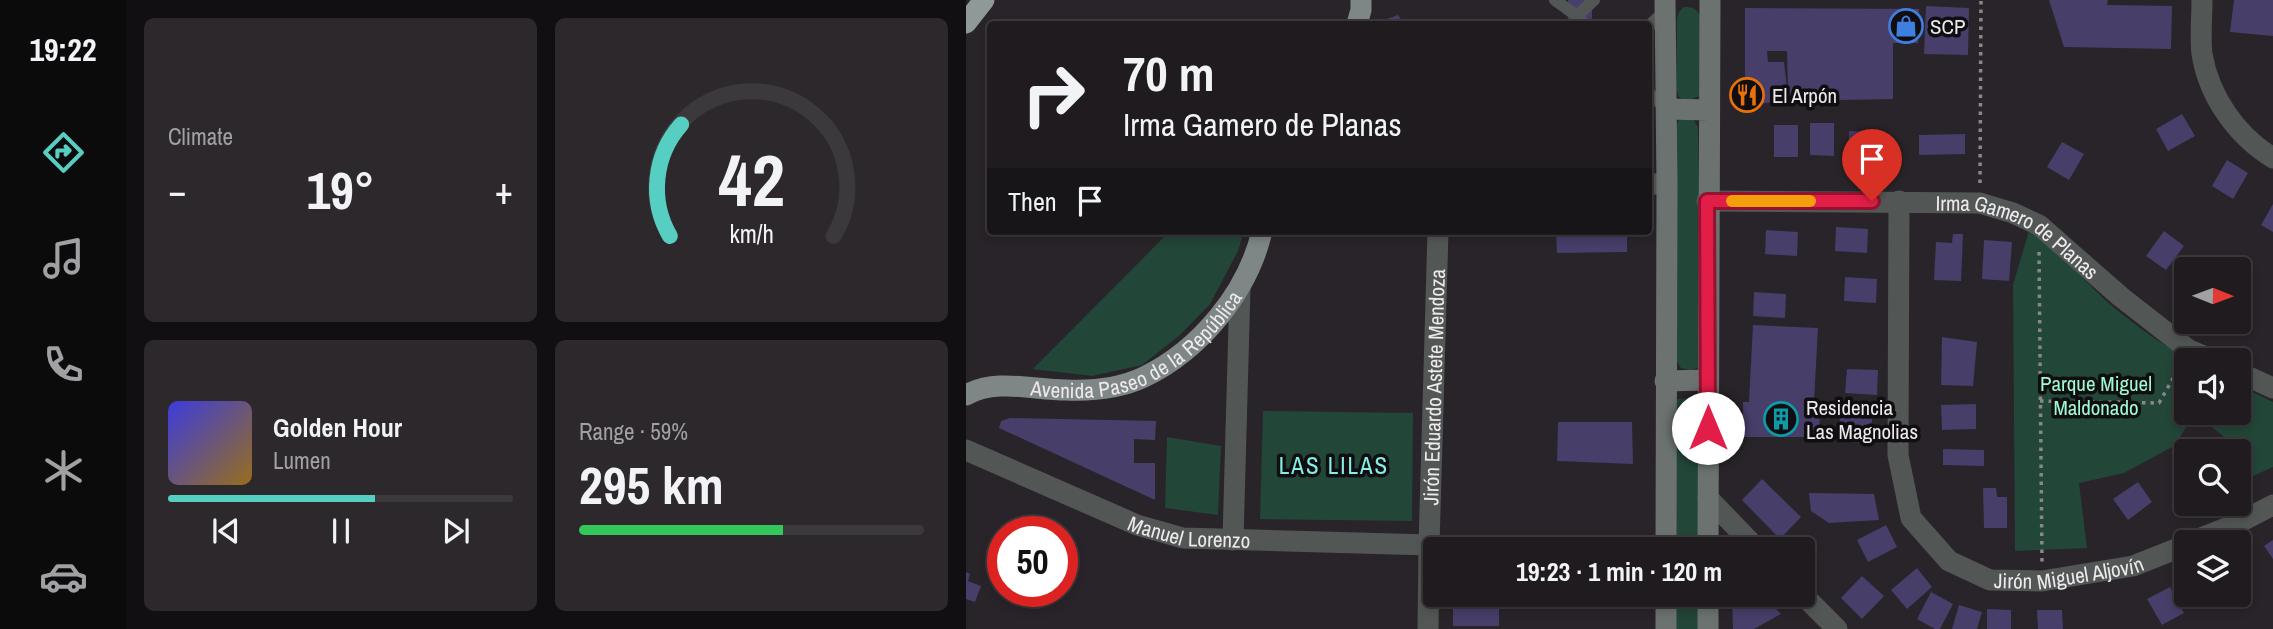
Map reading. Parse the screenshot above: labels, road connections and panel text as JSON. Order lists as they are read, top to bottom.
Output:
{
  "streets": {
    "main road": ["Avenida Paseo de la República"],
    "street": [
      "Irma Gamero de Planas",
      "Jirón Eduardo Astete Mendoza",
      "Manuel Lorenzo",
      "Jirón Miguel Aljovín"
    ]
  },
  "crossings": [
    ["Irma Gamero de Planas", "Jirón Miguel Aljovín"]
  ],
  "districts": ["LAS LILAS"],
  "parks": ["Parque Miguel Maldonado"],
  "places": {
    "shop": ["SCP"],
    "restaurant": ["El Arpón"],
    "building": ["Residencia Las Magnolias"]
  },
  "north": "right",
  "page": {
    "tabs": "19:22",
    "tile": [
      "Climate",
      ["Range · 59%", "295 km"]
    ],
    "turn": ["70 m", "Irma Gamero de Planas"],
    "heat": ["−", "19°", "+"],
    "then": "Then",
    "song": ["Golden Hour", "Lumen"],
    "limit": "50",
    "trip": "19:23 · 1 min · 120 m",
    "gauge": ["42", "km/h"]
  }
}
